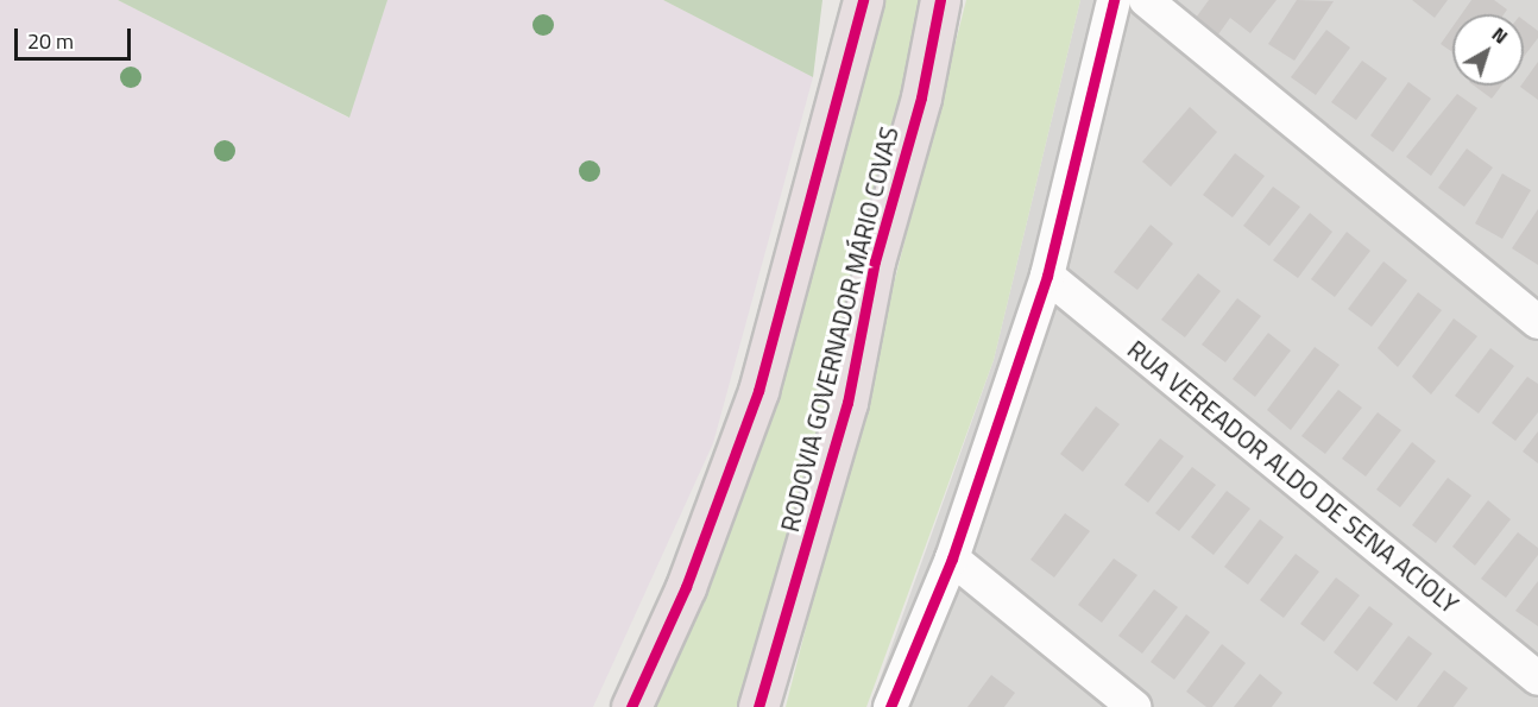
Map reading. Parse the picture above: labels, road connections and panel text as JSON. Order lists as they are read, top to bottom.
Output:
{
  "streets": {
    "highway": ["RODOVIA GOVERNADOR MÁRIO COVAS"],
    "street": ["RUA VEREADOR ALDO DE SENA ACIOLY"]
  },
  "scale_bar": "20 m",
  "north": "top right"
}
